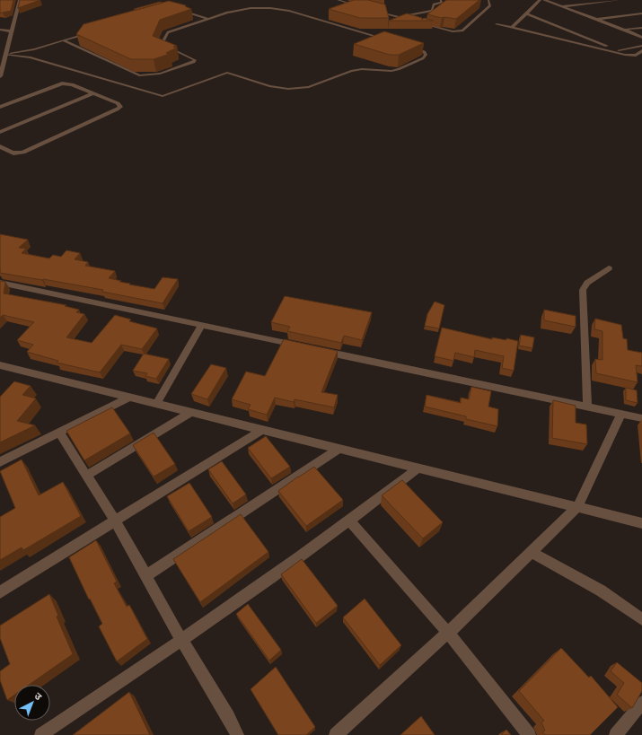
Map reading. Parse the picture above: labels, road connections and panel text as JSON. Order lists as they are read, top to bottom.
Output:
{
  "north": "top right"
}
